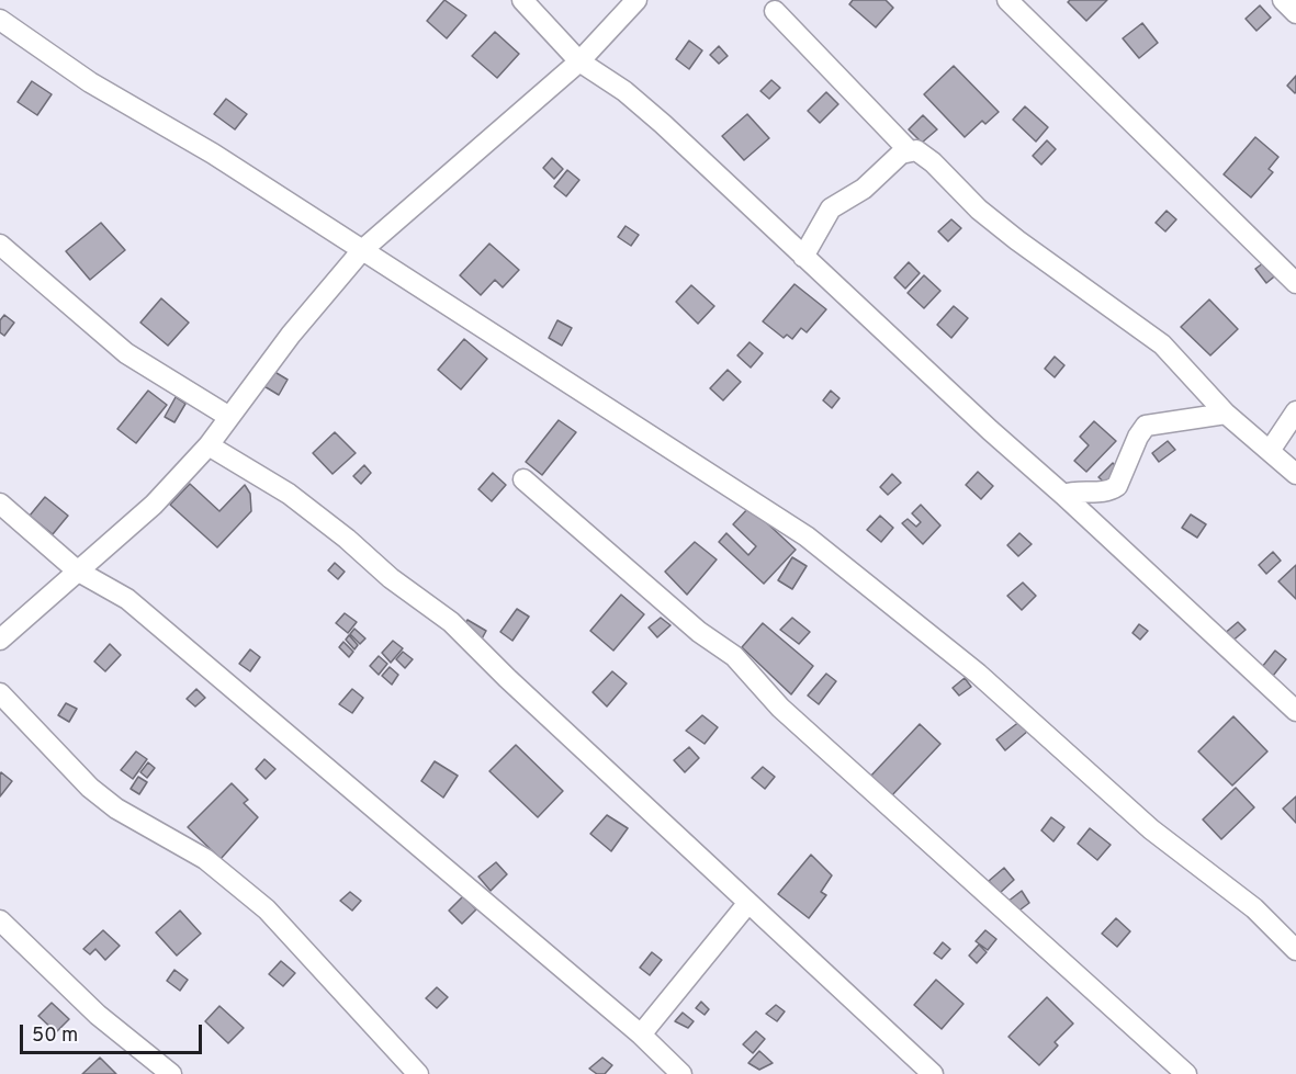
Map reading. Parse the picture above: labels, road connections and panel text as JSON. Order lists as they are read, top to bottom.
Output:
{
  "scale_bar": "50 m"
}
